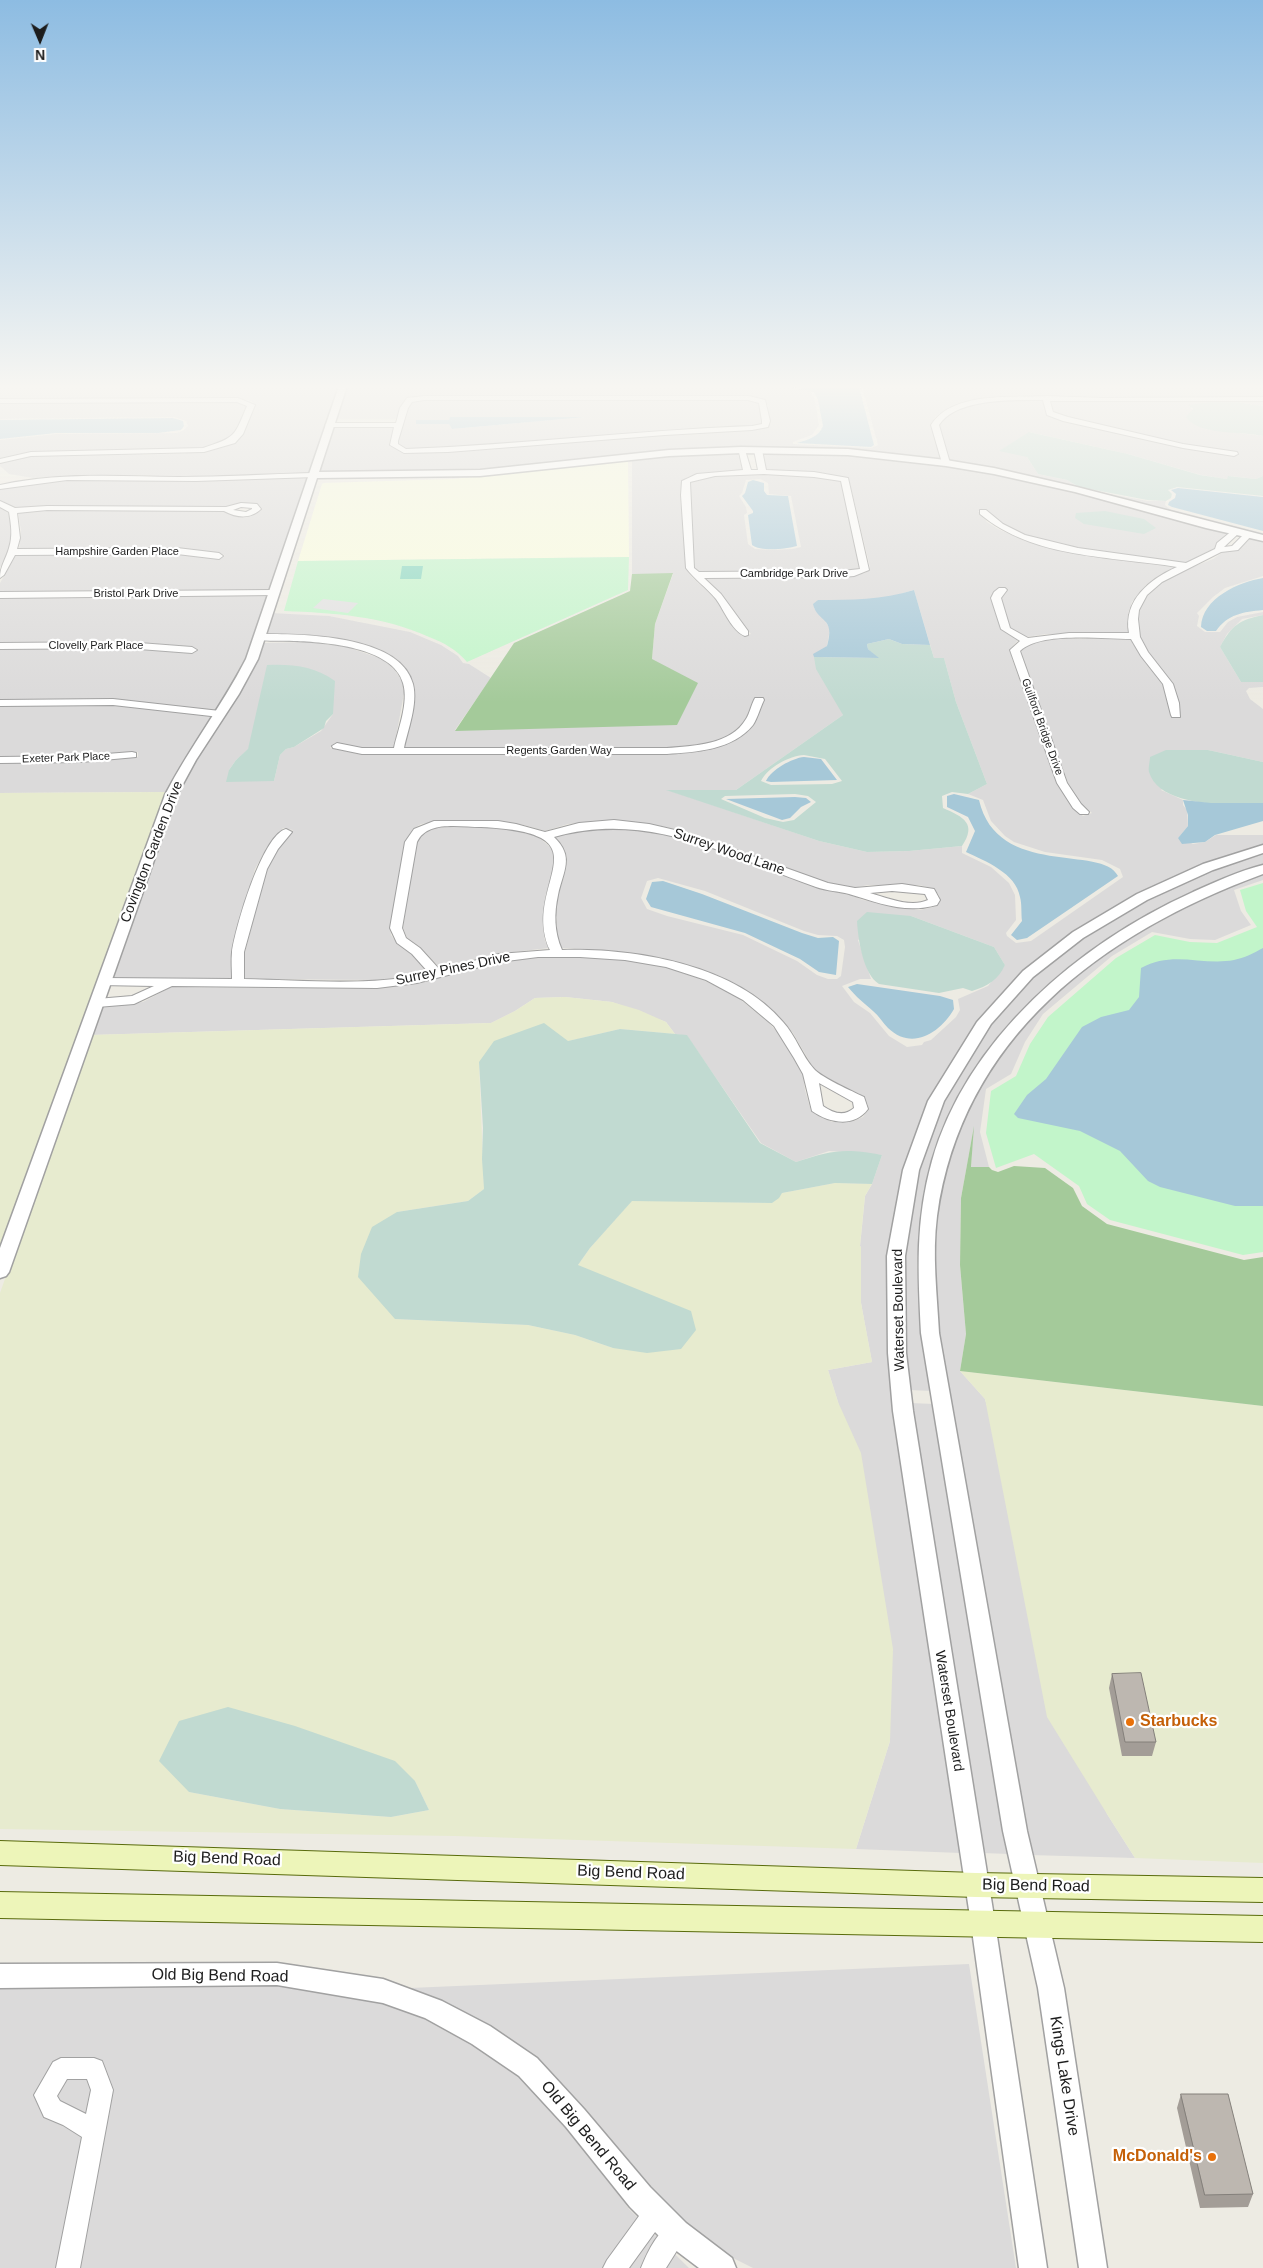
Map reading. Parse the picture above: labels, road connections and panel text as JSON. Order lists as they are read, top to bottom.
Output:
{
  "streets": {
    "main road": ["Big Bend Road"],
    "street": [
      "Hampshire Garden Place",
      "Cambridge Park Drive",
      "Bristol Park Drive",
      "Clovelly Park Place",
      "Guilford Bridge Drive",
      "Regents Garden Way",
      "Exeter Park Place",
      "Covington Garden Drive",
      "Surrey Wood Lane",
      "Surrey Pines Drive",
      "Waterset Boulevard",
      "Old Big Bend Road",
      "Kings Lake Drive"
    ]
  },
  "crossings": [
    ["Bristol Park Drive", "Covington Garden Drive"],
    ["Covington Garden Drive", "Surrey Pines Drive"],
    ["Waterset Boulevard", "Big Bend Road"],
    ["Waterset Boulevard", "Kings Lake Drive"],
    ["Big Bend Road", "Kings Lake Drive"]
  ],
  "places": ["Starbucks", "McDonald's"],
  "north": "bottom"
}
